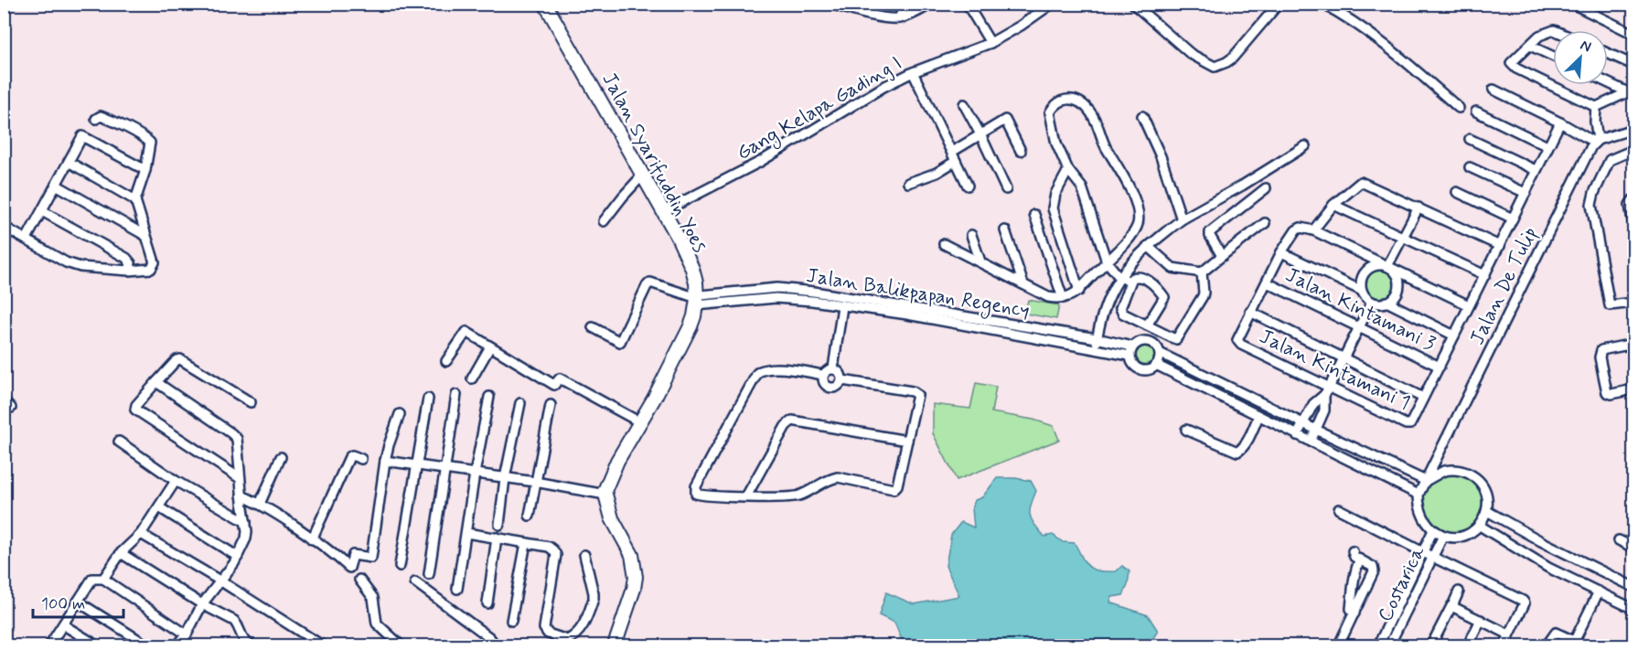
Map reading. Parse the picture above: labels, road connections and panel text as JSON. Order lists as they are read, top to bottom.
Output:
{
  "streets": {
    "highway": ["Jalan Syarifuddin Yoes"],
    "street": [
      "Gang Kelapa Gading I",
      "Jalan De Tulip",
      "Jalan Balikpapan Regency",
      "Jalan Kintamani 3",
      "Jalan Kintamani 1",
      "Costarica"
    ]
  },
  "crossings": [
    ["Gang Kelapa Gading I", "Jalan Syarifuddin Yoes"],
    ["Jalan Syarifuddin Yoes", "Jalan Balikpapan Regency"],
    ["Jalan De Tulip", "Jalan Balikpapan Regency"],
    ["Jalan De Tulip", "Costarica"],
    ["Jalan Balikpapan Regency", "Costarica"]
  ],
  "scale_bar": "100 m",
  "north": "top right"
}
